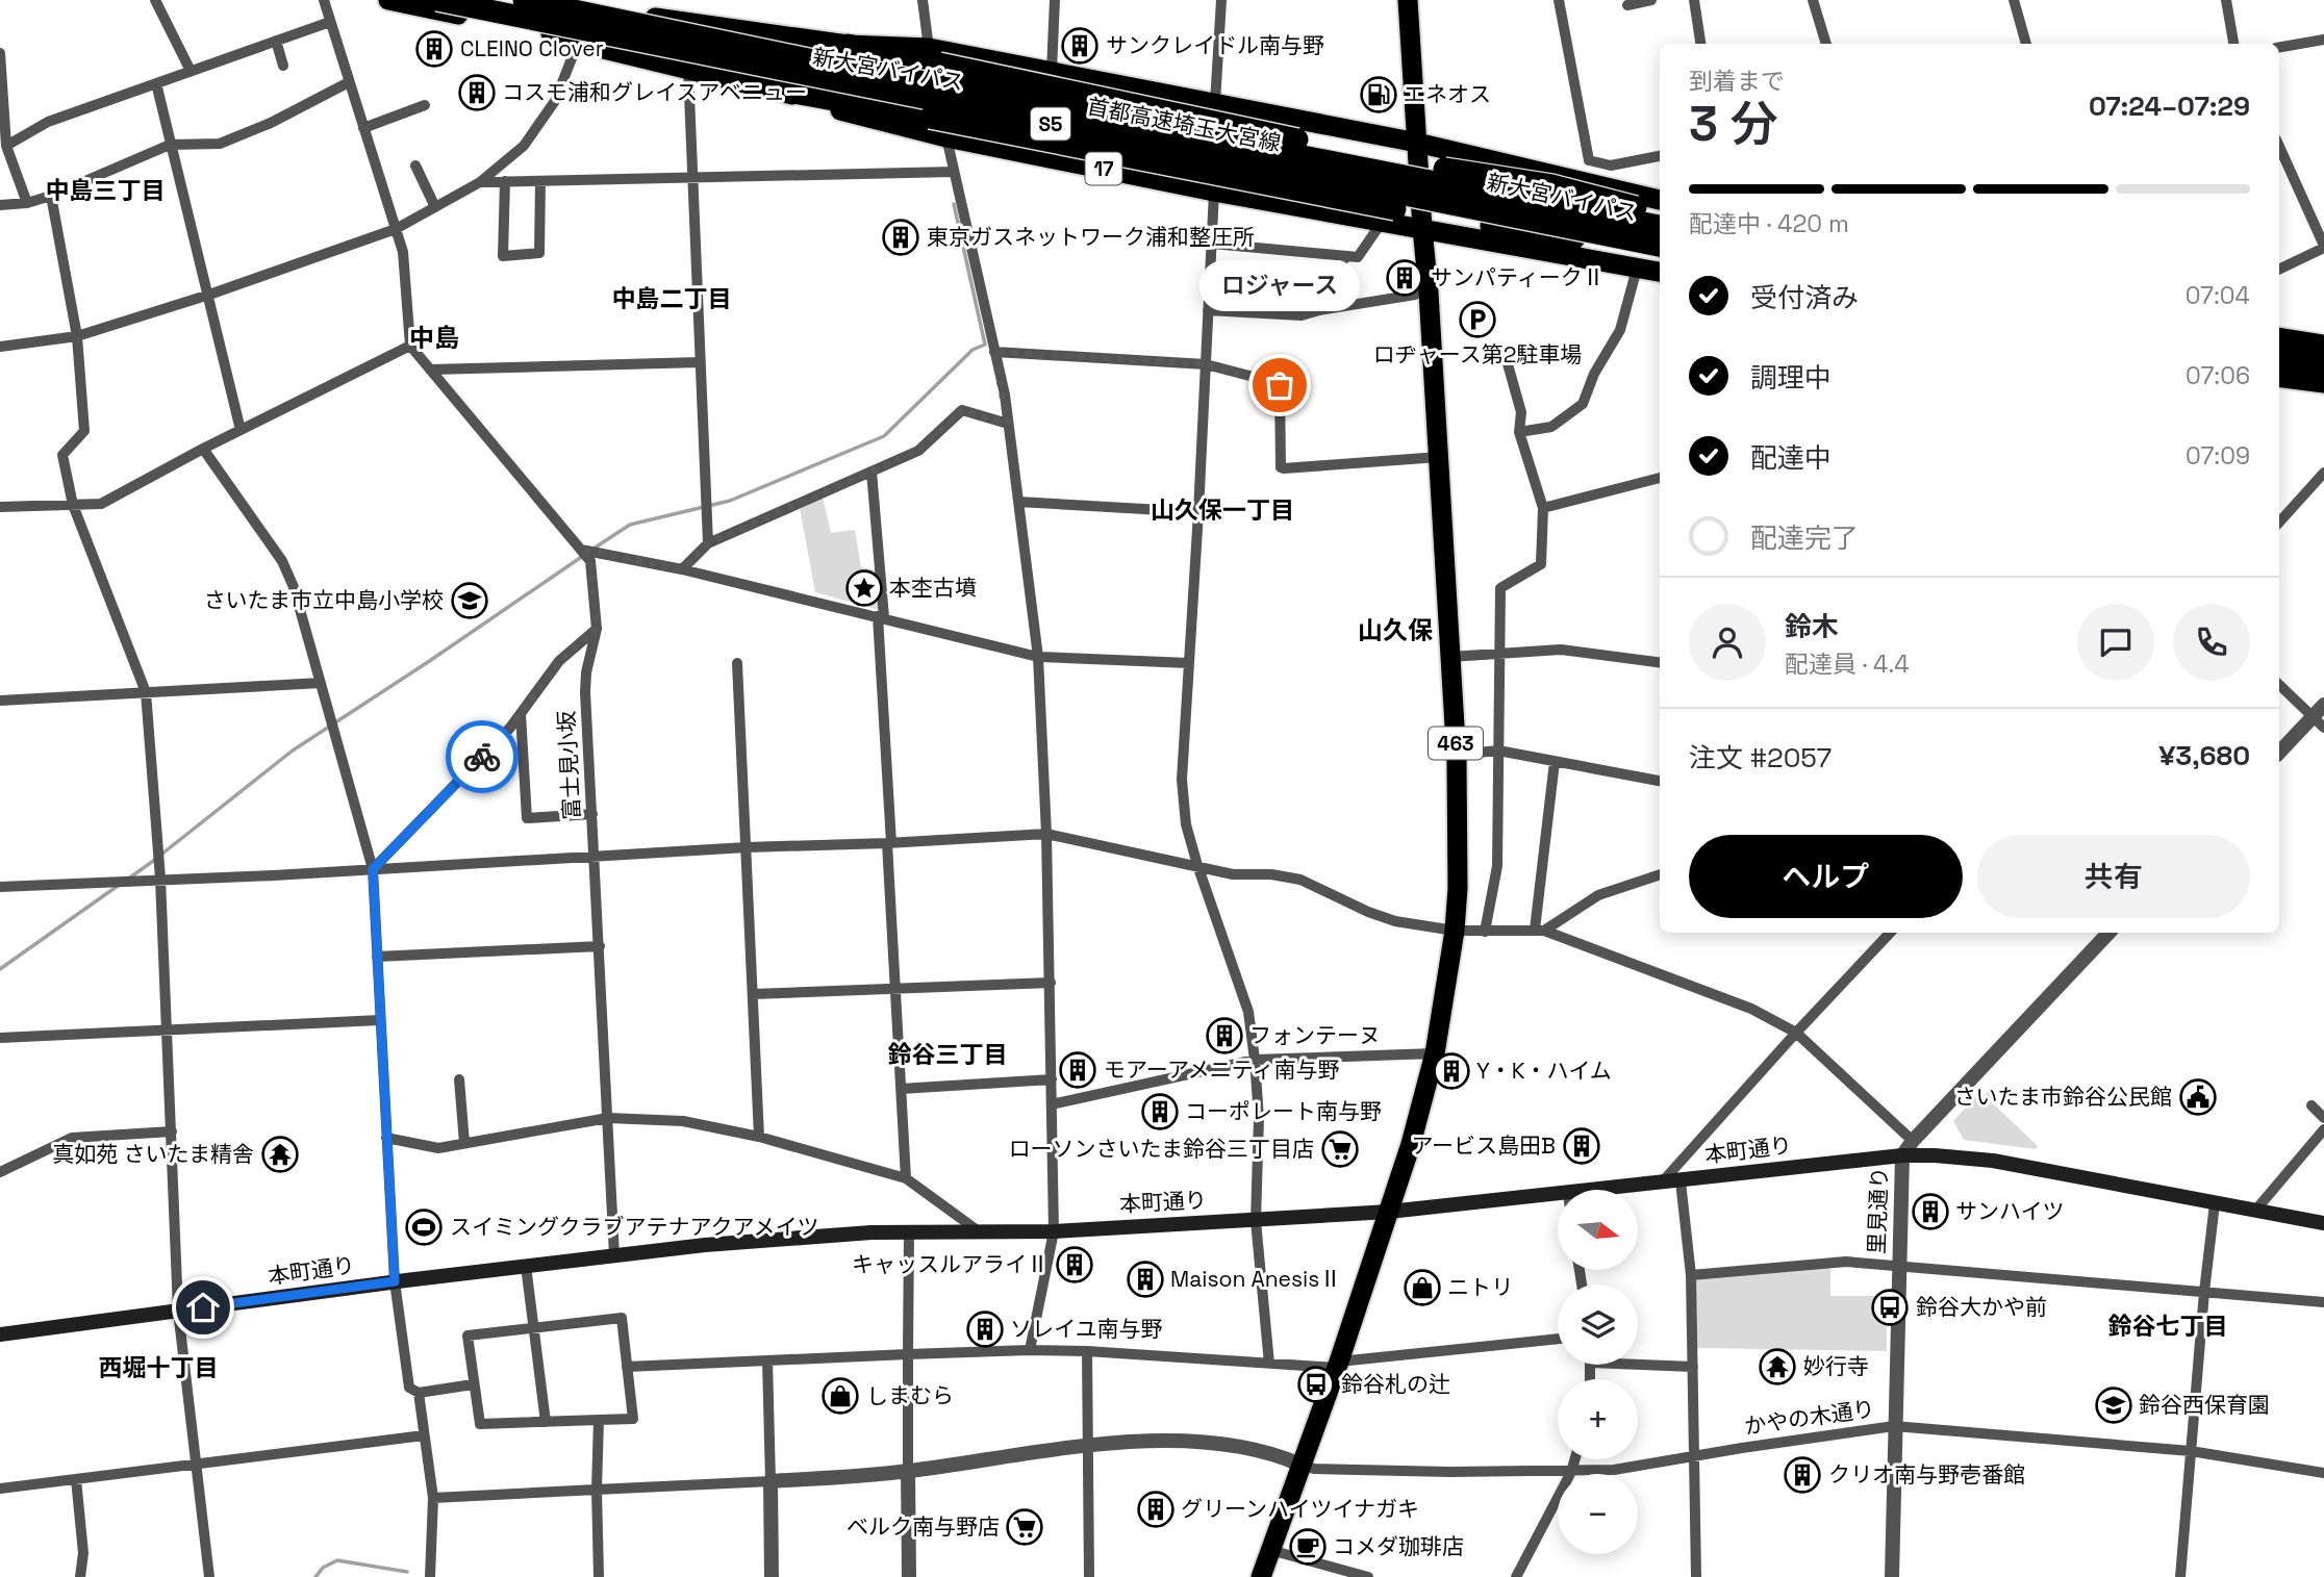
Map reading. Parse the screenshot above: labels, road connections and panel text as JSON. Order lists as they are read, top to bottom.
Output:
{
  "streets": {
    "highway": [
      "新大宮バイパス",
      "S5",
      "首都高速埼玉大宮線",
      "17",
      "463"
    ],
    "main road": ["本町通り"],
    "street": ["富士見小坂", "里見通り", "かやの木通り"]
  },
  "crossings": [
    ["新大宮バイパス", "17"],
    ["17", "463"],
    ["463", "本町通り"],
    ["463", "かやの木通り"],
    ["富士見小坂", "本町通り"],
    ["本町通り", "里見通り"],
    ["里見通り", "かやの木通り"]
  ],
  "districts": [
    "中島三丁目",
    "中島二丁目",
    "中島",
    "山久保一丁目",
    "山久保",
    "鈴谷三丁目",
    "鈴谷七丁目",
    "西堀十丁目"
  ],
  "places": {
    "building": [
      "サンクレイドル南与野",
      "CLEINO Clover",
      "コスモ浦和グレイスアベニュー",
      "東京ガスネットワーク浦和整圧所",
      "サンパティークⅡ",
      "フォンテーヌ",
      "モアーアメニティ南与野",
      "Y・K・ハイム",
      "コーポレート南与野",
      "アービス島田B",
      "サンハイツ",
      "キャッスルアライⅡ",
      "Maison AnesisⅡ",
      "ソレイユ南与野",
      "クリオ南与野壱番館",
      "グリーンハイツイナガキ"
    ],
    "fuel station": ["エネオス"],
    "parking": ["ロヂャース第2駐車場"],
    "other": ["ロジャース"],
    "place": ["本杢古墳"],
    "school or university": ["さいたま市立中島小学校", "鈴谷西保育園"],
    "public building": ["さいたま市鈴谷公民館"],
    "supermarket": ["ローソンさいたま鈴谷三丁目店", "ベルク南与野店"],
    "temple": ["真如苑 さいたま精舎", "妙行寺"],
    "sports": ["スイミングクラブアテナアクアメイツ"],
    "shop": ["ニトリ", "しまむら"],
    "bus stop": ["鈴谷大かや前", "鈴谷札の辻"],
    "cafe": ["コメダ珈琲店"]
  },
  "north": "right",
  "page": {
    "heading": ["3 分", "到着まで", "07:24–07:29"],
    "panel": [
      "鈴木",
      "配達員 · 4.4",
      "注文 #2057",
      "¥3,680"
    ],
    "bar": "配達中 · 420 m",
    "list": [
      ["受付済み", "07:04"],
      ["調理中", "07:06"],
      ["配達中", "07:09"],
      "配達完了"
    ],
    "bubble": "ロジャース",
    "buttons": ["ヘルプ", "共有"],
    "map_buttons": ["+", "−"]
  }
}
